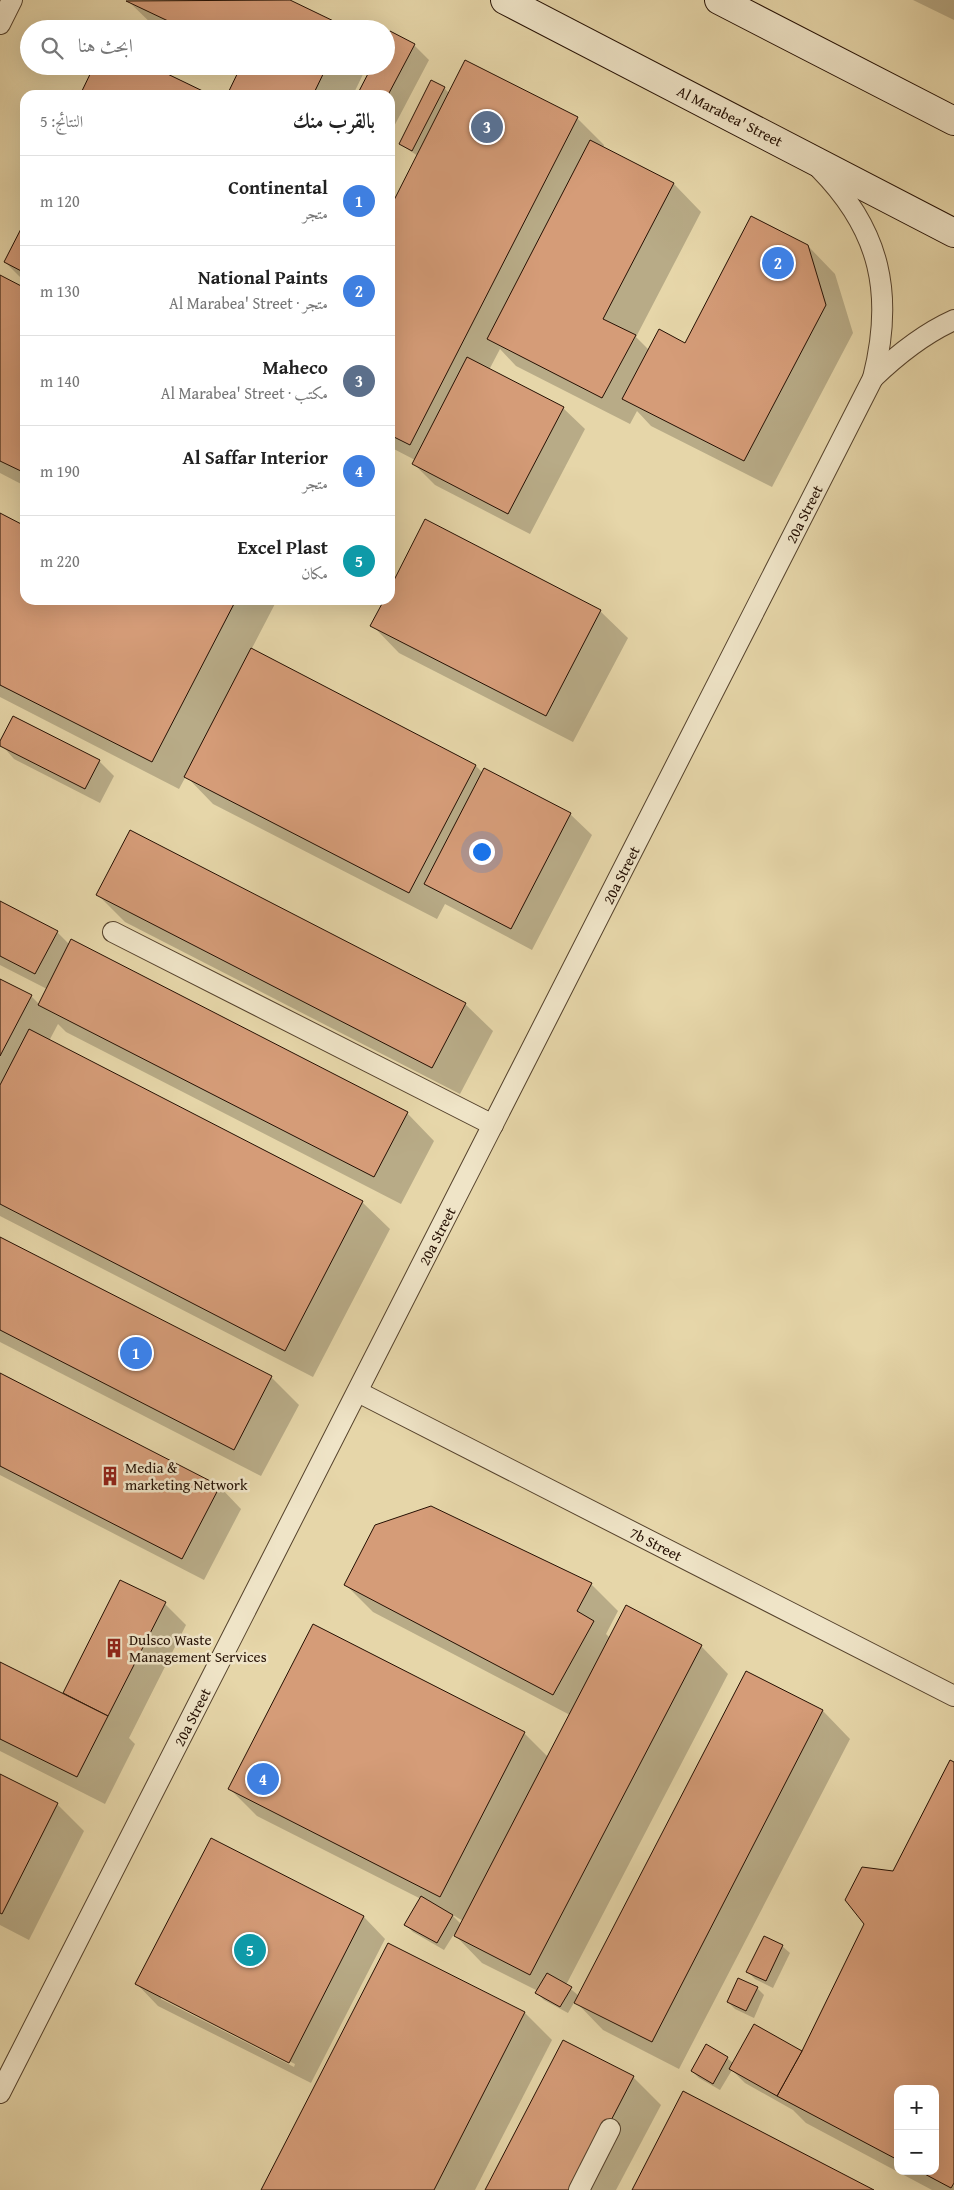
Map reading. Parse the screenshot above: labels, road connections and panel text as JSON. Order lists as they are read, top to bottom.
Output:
{
  "streets": {
    "main road": ["Al Marabea' Street"],
    "lane": ["20a Street", "7b Street"]
  },
  "crossings": [
    ["Al Marabea' Street", "20a Street"],
    ["20a Street", "7b Street"]
  ],
  "places": {
    "building": ["Media & marketing Network", "Dulsco Waste Management Services"]
  },
  "page": {
    "search": "ابحث هنا",
    "heading": ["بالقرب منك", "النتائج: 5"],
    "pins": [
      "3",
      "2",
      "1",
      "4",
      "5"
    ],
    "list": [
      {
        "mark": "1",
        "name": "Continental",
        "note": "متجر",
        "value": "120 m"
      },
      {
        "mark": "2",
        "name": "National Paints",
        "note": "متجر · Al Marabea' Street",
        "value": "130 m"
      },
      {
        "mark": "3",
        "name": "Maheco",
        "note": "مكتب · Al Marabea' Street",
        "value": "140 m"
      },
      {
        "mark": "4",
        "name": "Al Saffar Interior",
        "note": "متجر",
        "value": "190 m"
      },
      {
        "mark": "5",
        "name": "Excel Plast",
        "note": "مكان",
        "value": "220 m"
      }
    ],
    "map_buttons": ["+", "−"]
  }
}
